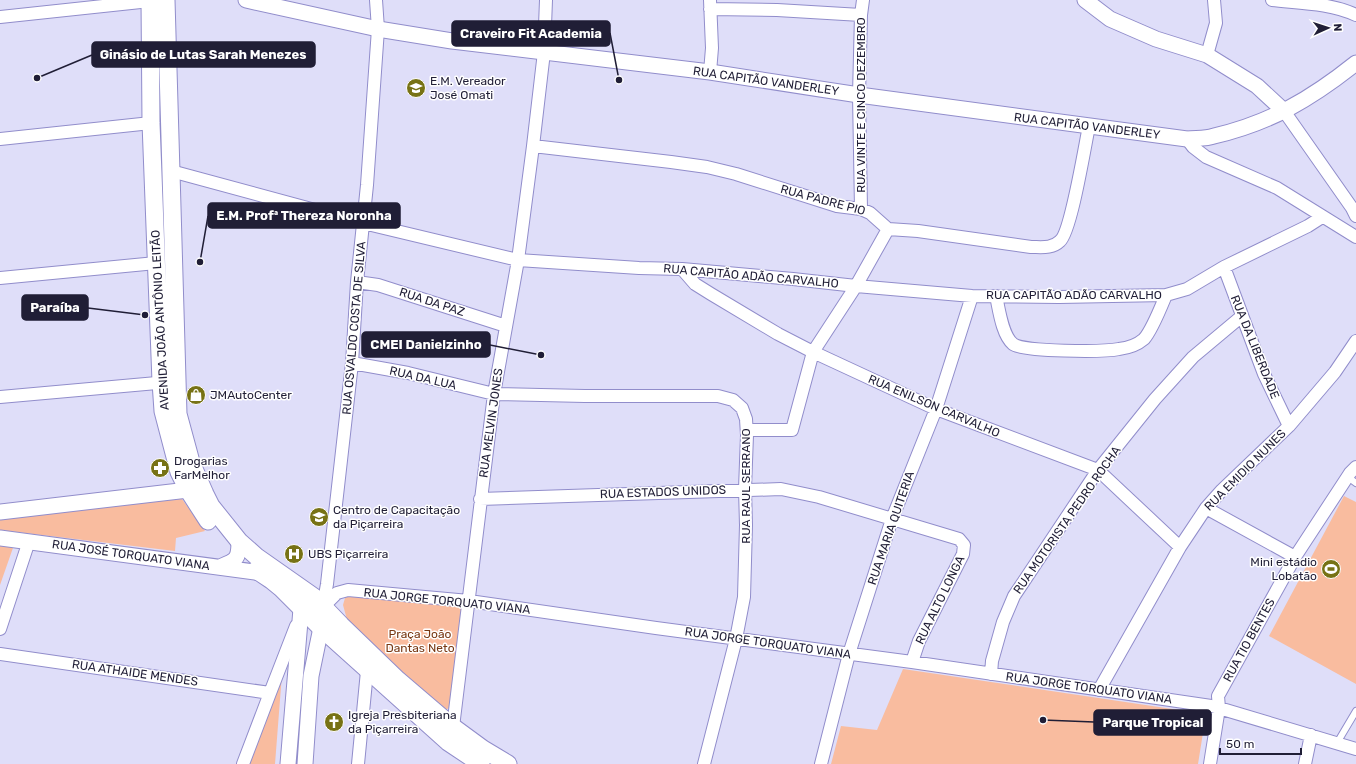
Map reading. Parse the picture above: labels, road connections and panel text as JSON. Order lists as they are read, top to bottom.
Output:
{
  "streets": {
    "main road": ["AVENIDA JOÃO ANTÔNIO LEITÃO"],
    "street": [
      "RUA CAPITÃO VANDERLEY",
      "RUA VINTE E CINCO DEZEMBRO",
      "RUA PADRE PIO",
      "RUA CAPITÃO ADÃO CARVALHO",
      "RUA DA PAZ",
      "RUA OSVALDO COSTA DE SILVA",
      "RUA DA LIBERDADE",
      "RUA DA LUA",
      "RUA ENILSON CARVALHO",
      "RUA MELVIN JONES",
      "RUA EMIDIO NUNES",
      "RUA RAUL SERRANO",
      "RUA ESTADOS UNIDOS",
      "RUA MOTORISTA PEDRO ROCHA",
      "RUA MARIA QUITERIA",
      "RUA JOSÉ TORQUATO VIANA",
      "RUA ALTO LONGA",
      "RUA JORGE TORQUATO VIANA",
      "RUA TIO BENTES",
      "RUA ATHAIDE MENDES"
    ]
  },
  "crossings": [
    ["RUA CAPITÃO VANDERLEY", "RUA VINTE E CINCO DEZEMBRO"],
    ["RUA CAPITÃO VANDERLEY", "RUA OSVALDO COSTA DE SILVA"],
    ["RUA CAPITÃO VANDERLEY", "RUA MELVIN JONES"],
    ["RUA VINTE E CINCO DEZEMBRO", "RUA PADRE PIO"],
    ["RUA PADRE PIO", "RUA MELVIN JONES"],
    ["RUA CAPITÃO ADÃO CARVALHO", "AVENIDA JOÃO ANTÔNIO LEITÃO"],
    ["RUA CAPITÃO ADÃO CARVALHO", "RUA OSVALDO COSTA DE SILVA"],
    ["RUA CAPITÃO ADÃO CARVALHO", "RUA DA LIBERDADE"],
    ["RUA CAPITÃO ADÃO CARVALHO", "RUA ENILSON CARVALHO"],
    ["RUA CAPITÃO ADÃO CARVALHO", "RUA MELVIN JONES"],
    ["RUA CAPITÃO ADÃO CARVALHO", "RUA MARIA QUITERIA"],
    ["RUA DA PAZ", "RUA OSVALDO COSTA DE SILVA"],
    ["RUA DA PAZ", "RUA MELVIN JONES"],
    ["AVENIDA JOÃO ANTÔNIO LEITÃO", "RUA OSVALDO COSTA DE SILVA"],
    ["AVENIDA JOÃO ANTÔNIO LEITÃO", "RUA MELVIN JONES"],
    ["AVENIDA JOÃO ANTÔNIO LEITÃO", "RUA JOSÉ TORQUATO VIANA"],
    ["AVENIDA JOÃO ANTÔNIO LEITÃO", "RUA JORGE TORQUATO VIANA"],
    ["RUA OSVALDO COSTA DE SILVA", "RUA DA LUA"],
    ["RUA OSVALDO COSTA DE SILVA", "RUA JORGE TORQUATO VIANA"],
    ["RUA DA LIBERDADE", "RUA EMIDIO NUNES"],
    ["RUA DA LIBERDADE", "RUA MOTORISTA PEDRO ROCHA"],
    ["RUA DA LUA", "RUA MELVIN JONES"],
    ["RUA DA LUA", "RUA RAUL SERRANO"],
    ["RUA ENILSON CARVALHO", "RUA EMIDIO NUNES"],
    ["RUA ENILSON CARVALHO", "RUA MOTORISTA PEDRO ROCHA"],
    ["RUA ENILSON CARVALHO", "RUA MARIA QUITERIA"],
    ["RUA MELVIN JONES", "RUA RAUL SERRANO"],
    ["RUA MELVIN JONES", "RUA ESTADOS UNIDOS"],
    ["RUA MELVIN JONES", "RUA JORGE TORQUATO VIANA"],
    ["RUA EMIDIO NUNES", "RUA JORGE TORQUATO VIANA"],
    ["RUA RAUL SERRANO", "RUA ESTADOS UNIDOS"],
    ["RUA RAUL SERRANO", "RUA JORGE TORQUATO VIANA"],
    ["RUA ESTADOS UNIDOS", "RUA MARIA QUITERIA"],
    ["RUA ESTADOS UNIDOS", "RUA ALTO LONGA"],
    ["RUA MOTORISTA PEDRO ROCHA", "RUA JORGE TORQUATO VIANA"],
    ["RUA MARIA QUITERIA", "RUA JORGE TORQUATO VIANA"],
    ["RUA ALTO LONGA", "RUA JORGE TORQUATO VIANA"],
    ["RUA JORGE TORQUATO VIANA", "RUA TIO BENTES"]
  ],
  "parks": ["Praça João Dantas Neto"],
  "places": {
    "other": [
      "Ginásio de Lutas Sarah Menezes",
      "Craveiro Fit Academia",
      "E.M. Profª Thereza Noronha",
      "Paraíba",
      "CMEI Danielzinho",
      "Parque Tropical"
    ],
    "school or university": ["E.M. Vereador José Omati", "Centro de Capacitação da Piçarreira"],
    "shop": ["JMAutoCenter"],
    "pharmacy": ["Drogarias FarMelhor"],
    "hospital": ["UBS Piçarreira"],
    "sports": ["Mini estádio Lobatão"],
    "church": ["Igreja Presbiteriana da Piçarreira"]
  },
  "scale_bar": "50 m",
  "north": "right"
}
